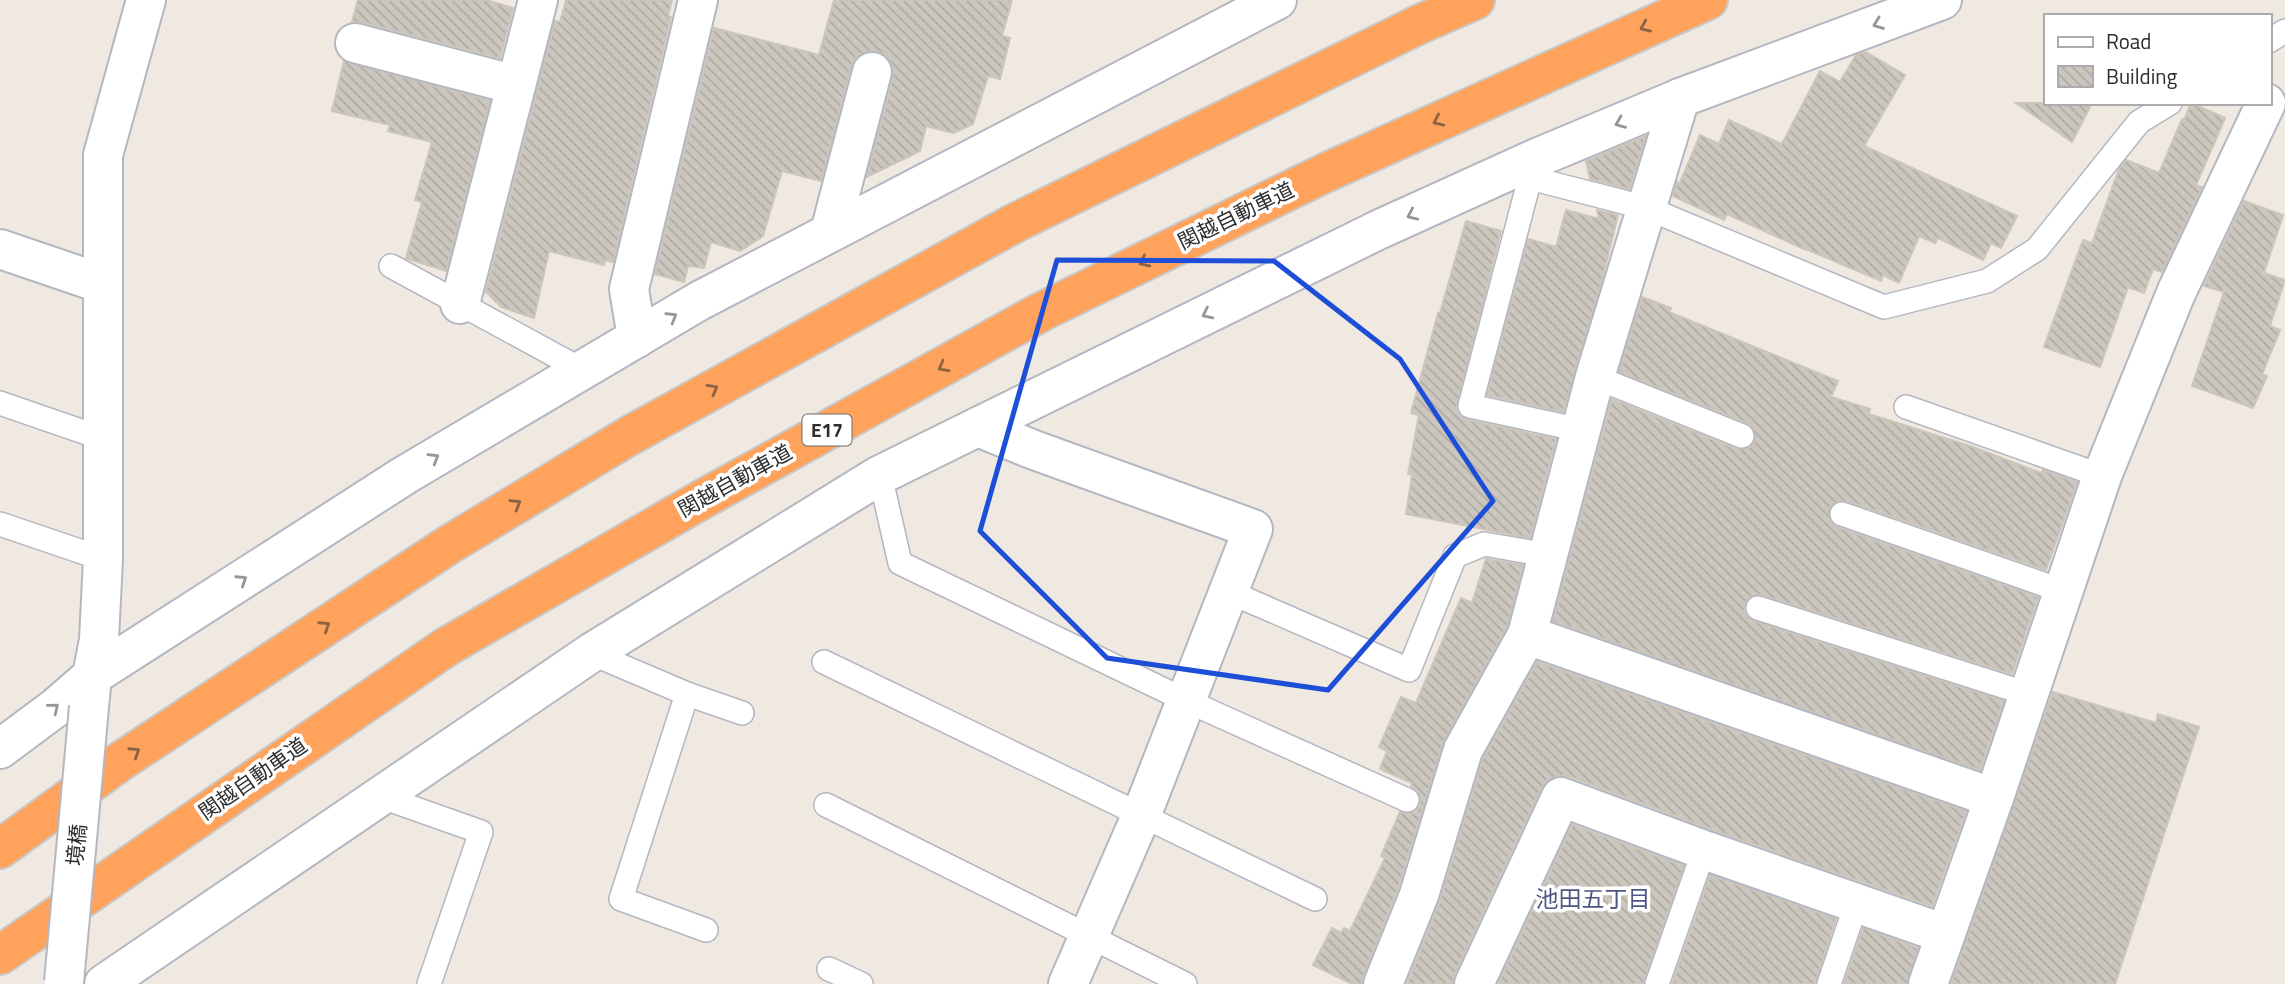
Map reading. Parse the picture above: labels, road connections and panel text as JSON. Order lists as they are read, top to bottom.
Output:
{
  "streets": {
    "highway": ["関越自動車道", "E17"],
    "street": ["境橋"]
  },
  "districts": ["池田五丁目"],
  "legend": ["Road", "Building"]
}
